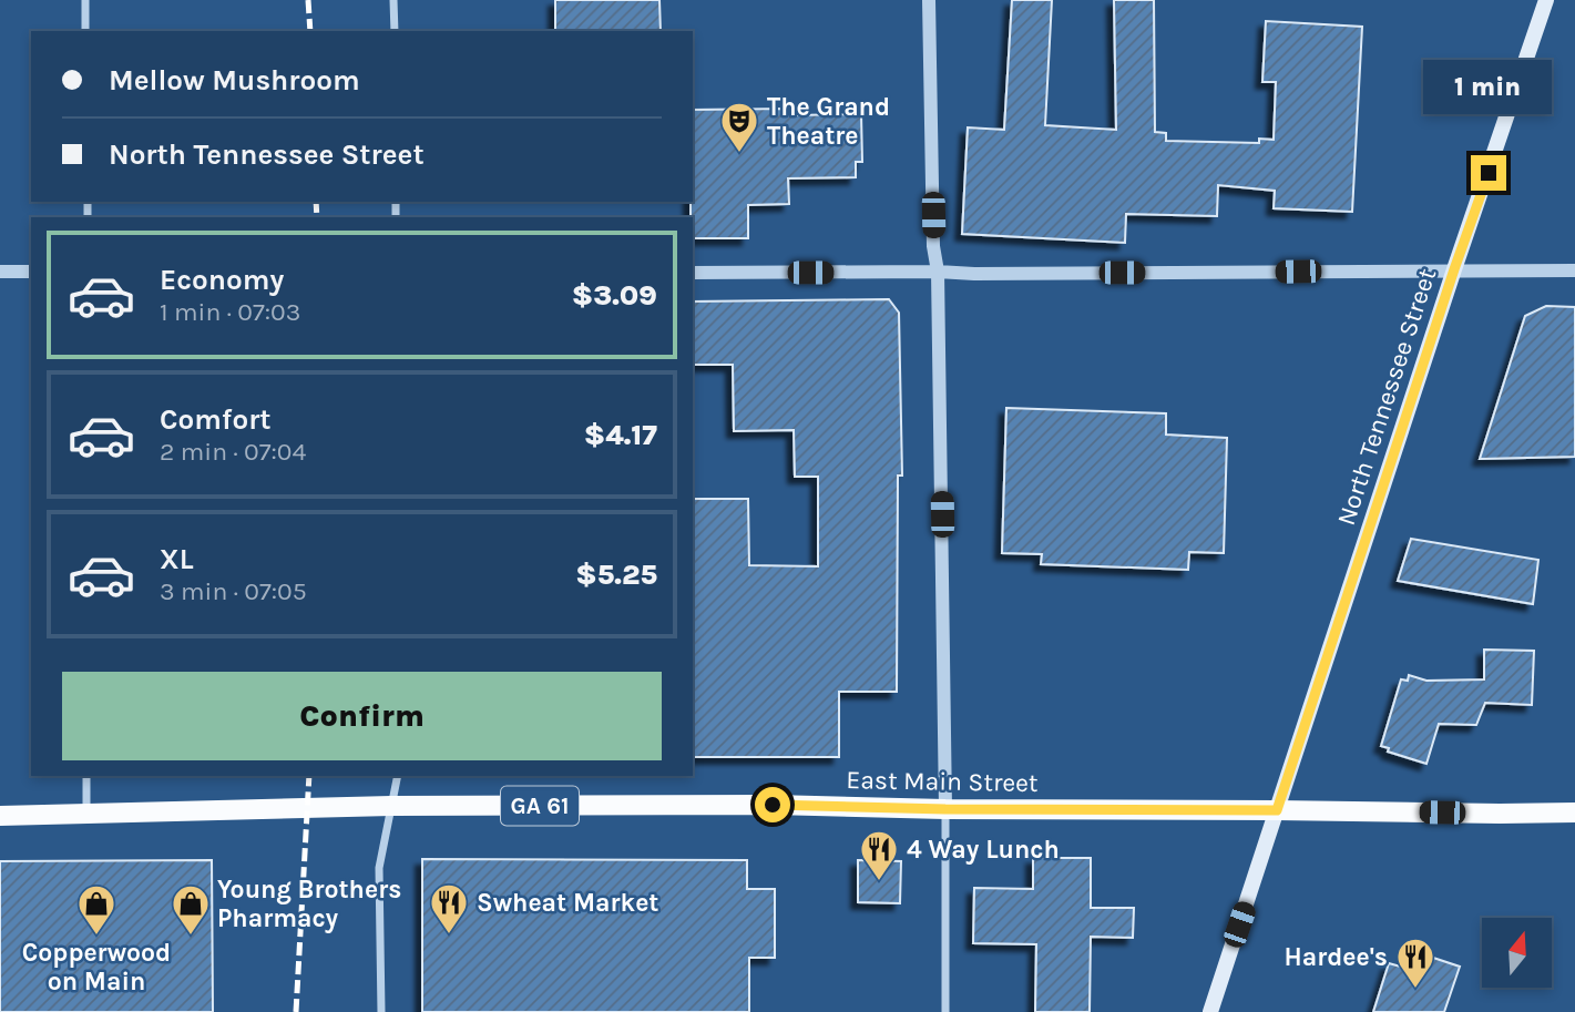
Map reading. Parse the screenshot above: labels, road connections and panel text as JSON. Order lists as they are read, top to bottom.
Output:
{
  "streets": {
    "main road": ["North Tennessee Street", "East Main Street", "GA 61"]
  },
  "crossings": [
    ["North Tennessee Street", "East Main Street"],
    ["East Main Street", "GA 61"]
  ],
  "places": {
    "theatre": ["The Grand Theatre"],
    "restaurant": ["4 Way Lunch", "Swheat Market", "Hardee's"],
    "shop": ["Copperwood on Main", "Young Brothers Pharmacy"]
  },
  "north": "top",
  "page": {
    "banner": ["Mellow Mushroom", "North Tennessee Street"],
    "bubble": "1 min",
    "list": [
      {
        "name": "Economy",
        "note": "1 min · 07:03",
        "value": "$3.09"
      },
      {
        "name": "Comfort",
        "note": "2 min · 07:04",
        "value": "$4.17"
      },
      {
        "name": "XL",
        "note": "3 min · 07:05",
        "value": "$5.25"
      }
    ],
    "buttons": "Confirm"
  }
}
